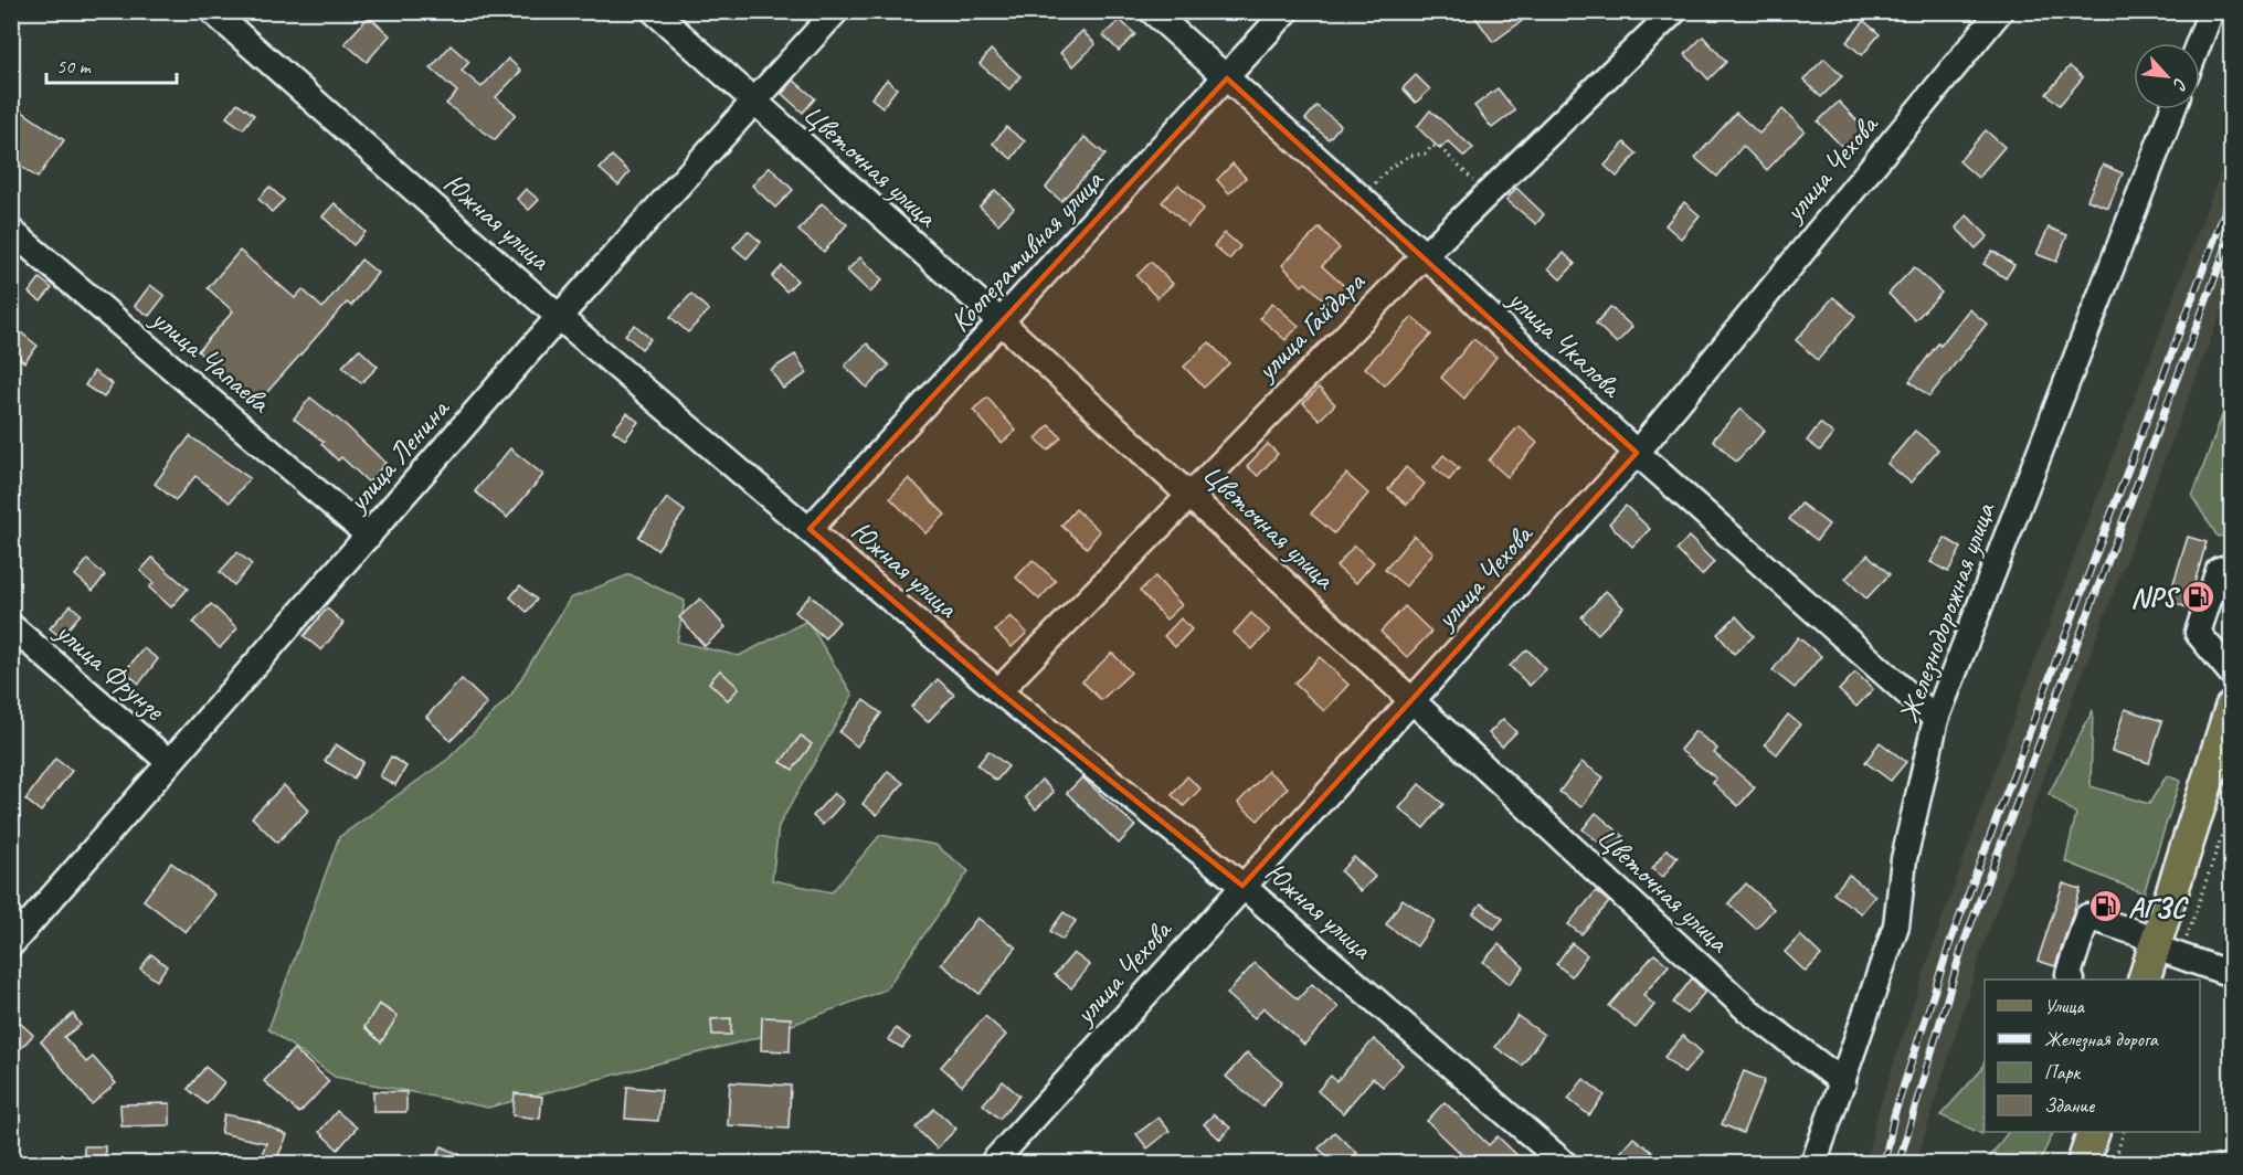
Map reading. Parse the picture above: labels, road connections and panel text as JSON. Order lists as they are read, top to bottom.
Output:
{
  "streets": {
    "street": [
      "Цветочная улица",
      "улица Чехова",
      "Южная улица",
      "Кооперативная улица",
      "улица Гайдара",
      "улица Чкалова",
      "улица Чапаева",
      "улица Ленина",
      "Железнодорожная улица",
      "улица Фрунзе"
    ]
  },
  "crossings": [
    ["Цветочная улица", "улица Чехова"],
    ["Цветочная улица", "Кооперативная улица"],
    ["Цветочная улица", "улица Гайдара"],
    ["Цветочная улица", "улица Ленина"],
    ["Цветочная улица", "Железнодорожная улица"],
    ["улица Чехова", "Южная улица"],
    ["улица Чехова", "улица Чкалова"],
    ["Южная улица", "Кооперативная улица"],
    ["Южная улица", "улица Гайдара"],
    ["Южная улица", "улица Ленина"],
    ["Кооперативная улица", "улица Чкалова"],
    ["улица Гайдара", "улица Чкалова"],
    ["улица Чкалова", "Железнодорожная улица"],
    ["улица Чапаева", "улица Ленина"],
    ["улица Ленина", "улица Фрунзе"]
  ],
  "places": {
    "fuel station": ["NPS", "АГЗС"]
  },
  "legend": [
    "Улица",
    "Железная дорога",
    "Парк",
    "Здание"
  ],
  "scale_bar": "50 m",
  "north": "bottom right"
}
